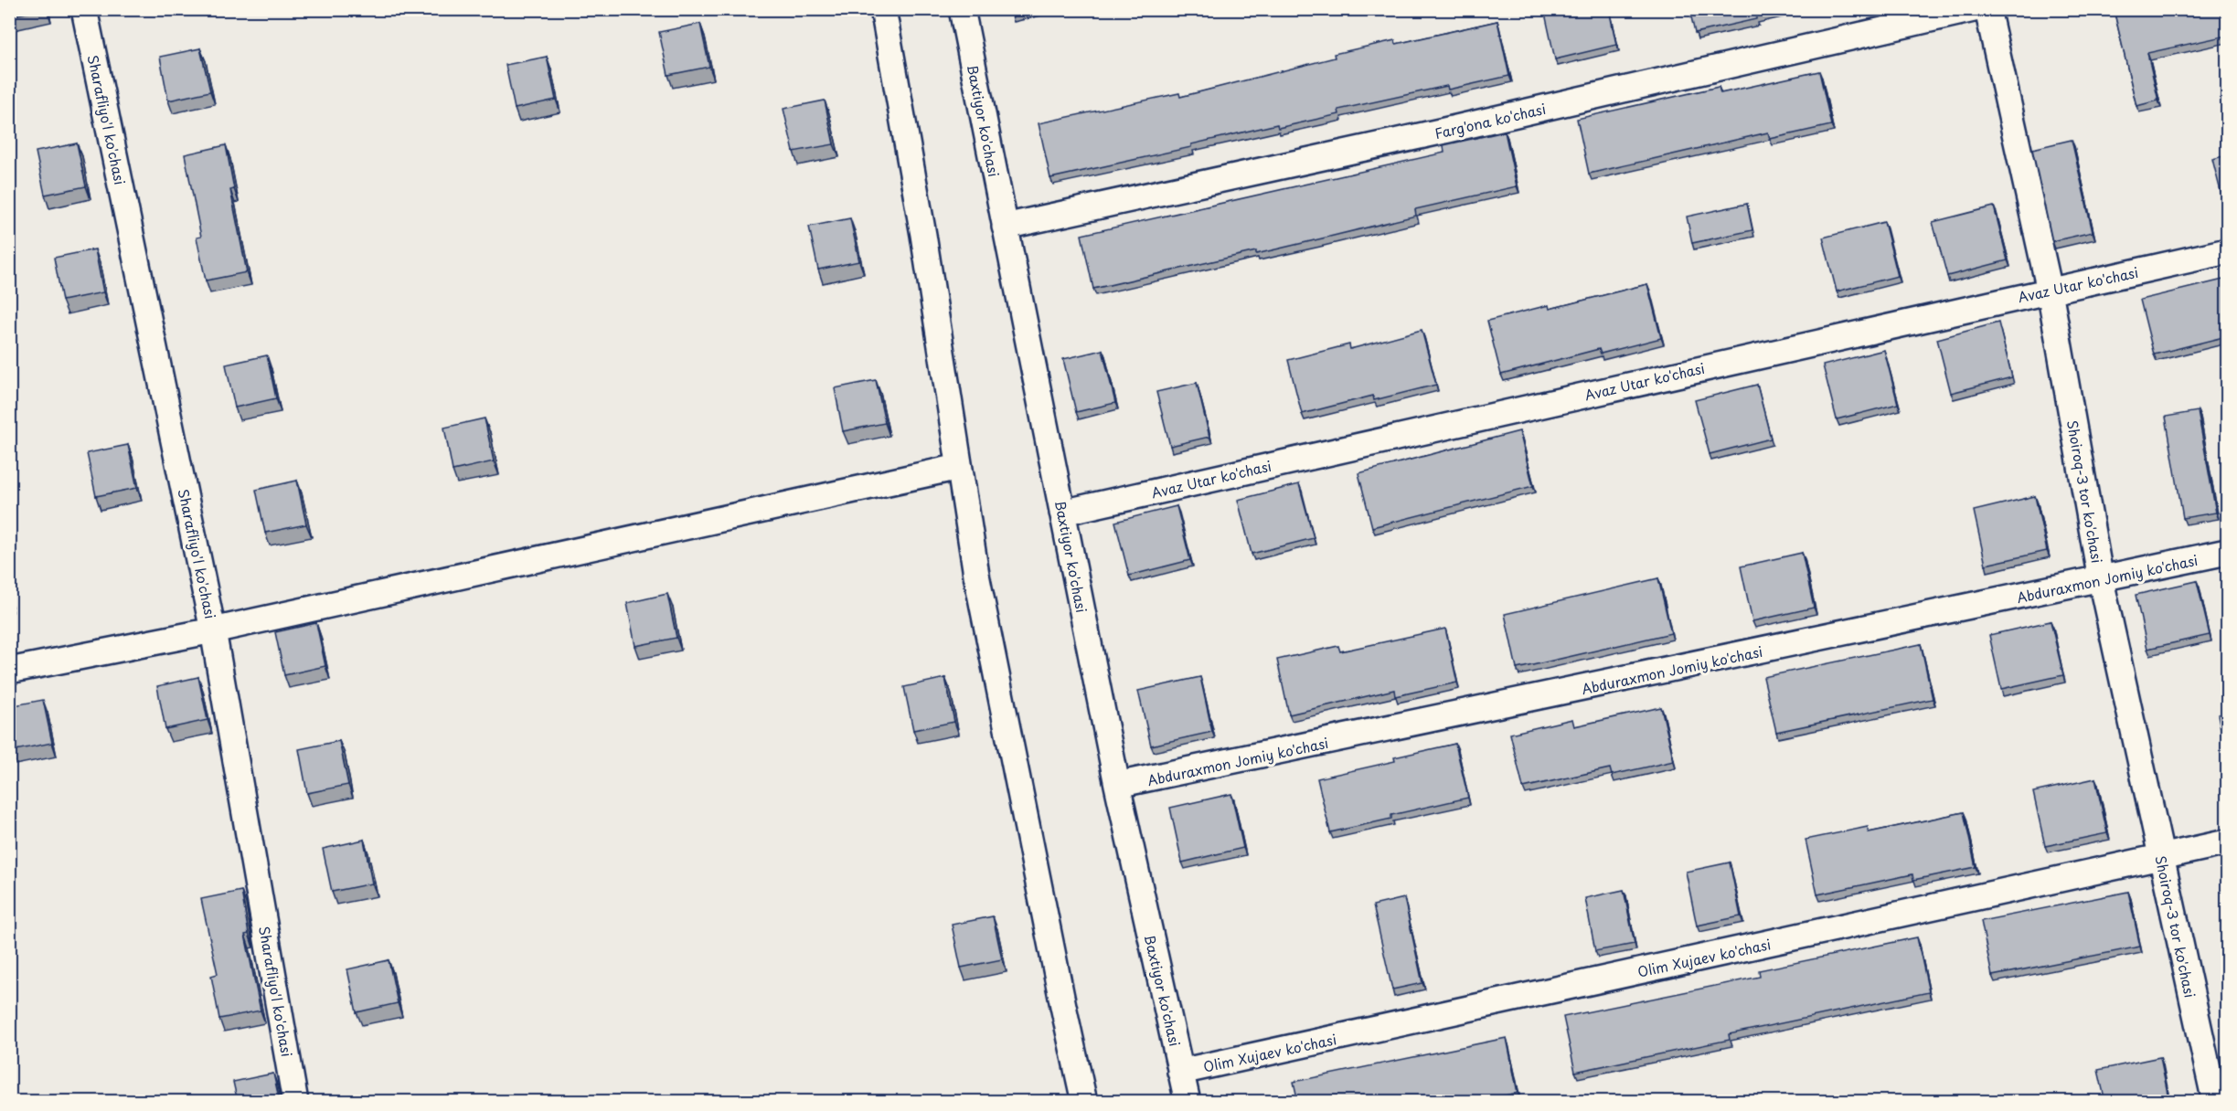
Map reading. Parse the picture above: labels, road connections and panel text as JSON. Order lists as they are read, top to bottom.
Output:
{
  "streets": {
    "street": [
      "Sharafliyo'l ko'chasi",
      "Baxtiyor ko'chasi",
      "Farg'ona ko'chasi",
      "Avaz Utar ko'chasi",
      "Shoiroq-3 tor ko'chasi",
      "Abduraxmon Jomiy ko'chasi",
      "Olim Xujaev ko'chasi"
    ]
  },
  "crossings": [
    ["Baxtiyor ko'chasi", "Farg'ona ko'chasi"],
    ["Baxtiyor ko'chasi", "Avaz Utar ko'chasi"],
    ["Baxtiyor ko'chasi", "Abduraxmon Jomiy ko'chasi"],
    ["Baxtiyor ko'chasi", "Olim Xujaev ko'chasi"],
    ["Avaz Utar ko'chasi", "Shoiroq-3 tor ko'chasi"],
    ["Shoiroq-3 tor ko'chasi", "Abduraxmon Jomiy ko'chasi"],
    ["Shoiroq-3 tor ko'chasi", "Olim Xujaev ko'chasi"]
  ]
}
